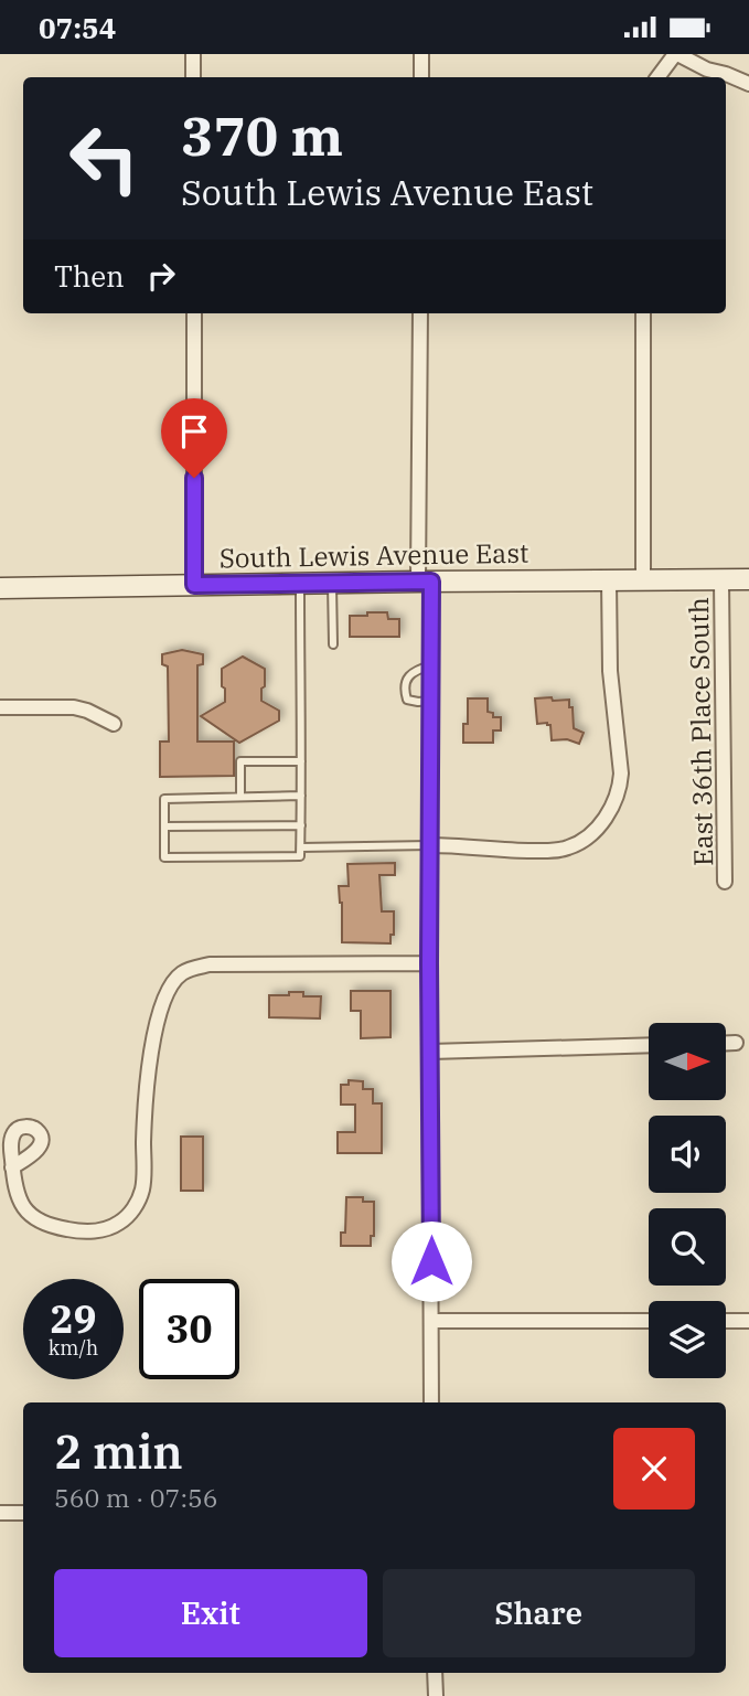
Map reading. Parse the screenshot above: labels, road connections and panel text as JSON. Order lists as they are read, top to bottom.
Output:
{
  "streets": {
    "main road": ["South Lewis Avenue East"],
    "street": ["East 36th Place South"]
  },
  "crossings": [
    ["South Lewis Avenue East", "East 36th Place South"]
  ],
  "north": "right",
  "page": {
    "status": "07:54",
    "turn": ["370 m", "South Lewis Avenue East"],
    "then": "Then",
    "speed": "29 km/h",
    "limit": "30",
    "heading": ["2 min", "560 m · 07:56"],
    "buttons": ["Exit", "Share"]
  }
}
